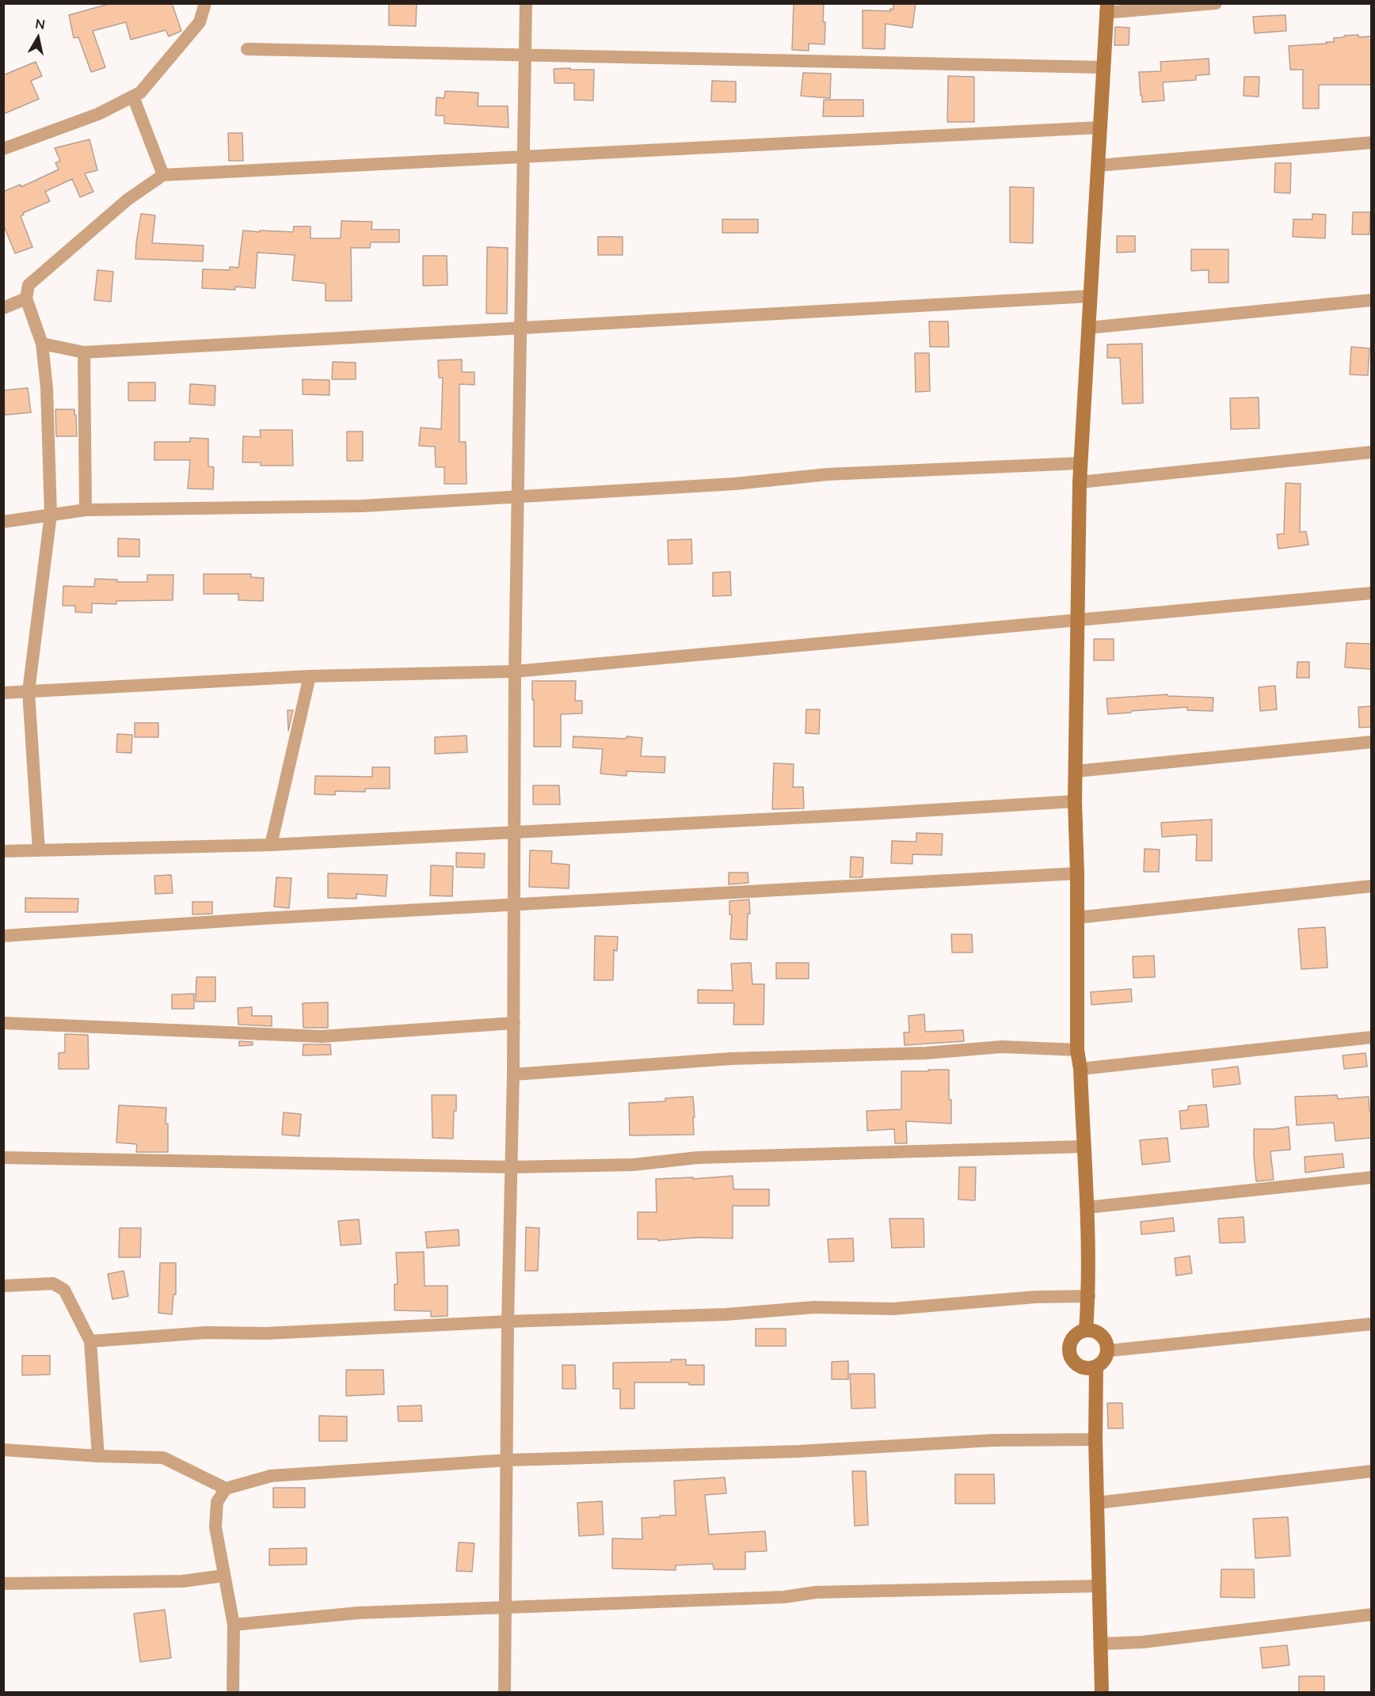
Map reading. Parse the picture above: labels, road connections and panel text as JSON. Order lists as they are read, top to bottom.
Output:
{
  "north": "top"
}
